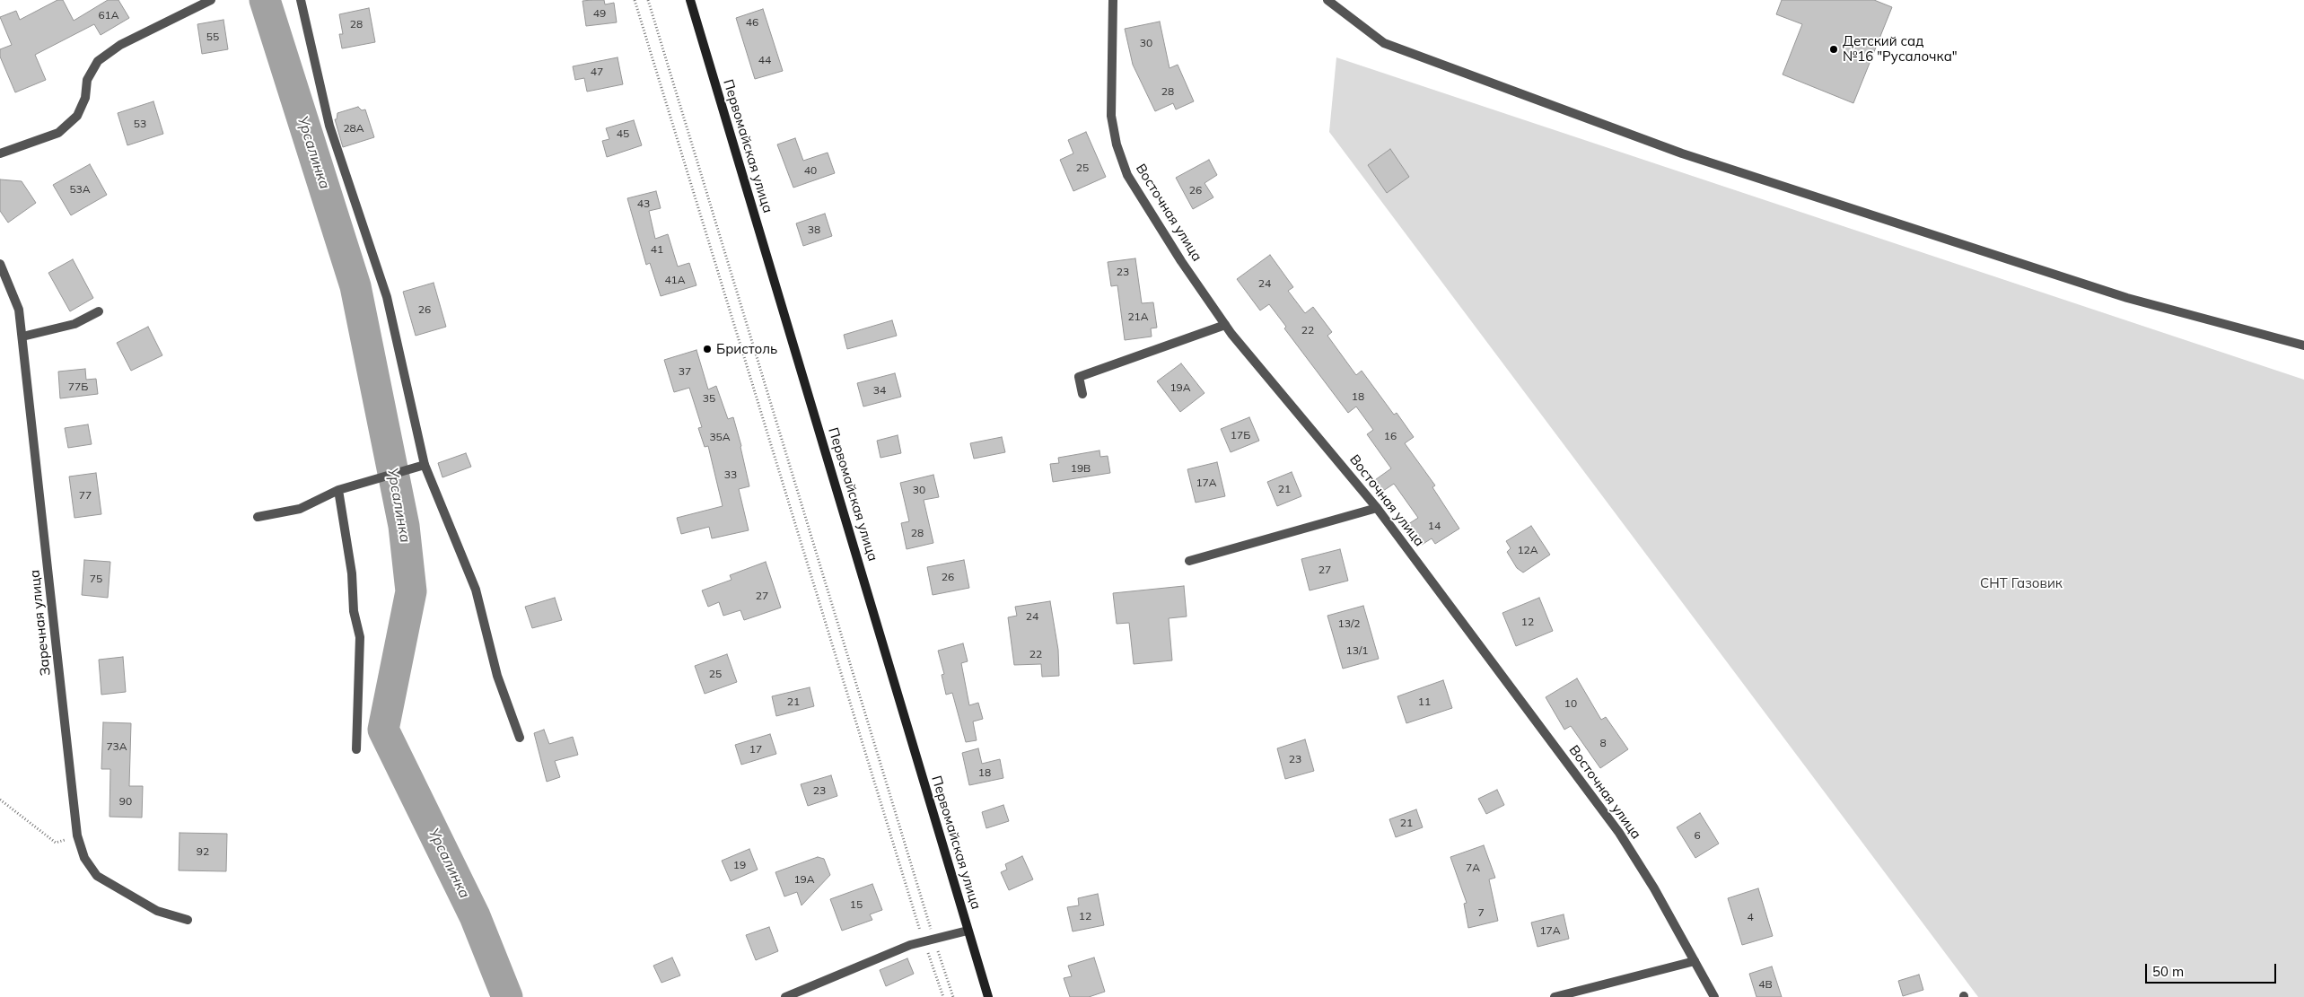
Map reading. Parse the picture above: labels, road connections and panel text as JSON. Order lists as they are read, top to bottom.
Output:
{
  "streets": {
    "main road": ["Первомайская улица"],
    "street": ["Восточная улица", "Заречная улица"]
  },
  "water": ["Урсалинка"],
  "parks": ["СНТ Газовик"],
  "places": ["Детский сад №16 \"Русалочка\"", "Бристоль"],
  "house_numbers": [
    "49",
    "61А",
    "46",
    "28",
    "55",
    "30",
    "44",
    "47",
    "28",
    "53",
    "28А",
    "45",
    "25",
    "40",
    "53А",
    "26",
    "43",
    "38",
    "41",
    "23",
    "41А",
    "24",
    "26",
    "21А",
    "22",
    "37",
    "77Б",
    "19А",
    "34",
    "18",
    "35",
    "17Б",
    "16",
    "35А",
    "19В",
    "33",
    "17А",
    "21",
    "30",
    "77",
    "14",
    "28",
    "12А",
    "27",
    "26",
    "75",
    "27",
    "24",
    "12",
    "13/2",
    "13/1",
    "22",
    "25",
    "21",
    "11",
    "10",
    "8",
    "73А",
    "17",
    "23",
    "18",
    "23",
    "90",
    "21",
    "6",
    "92",
    "19",
    "7А",
    "19А",
    "15",
    "7",
    "12",
    "4",
    "17А",
    "4В"
  ],
  "scale_bar": "50 m"
}
